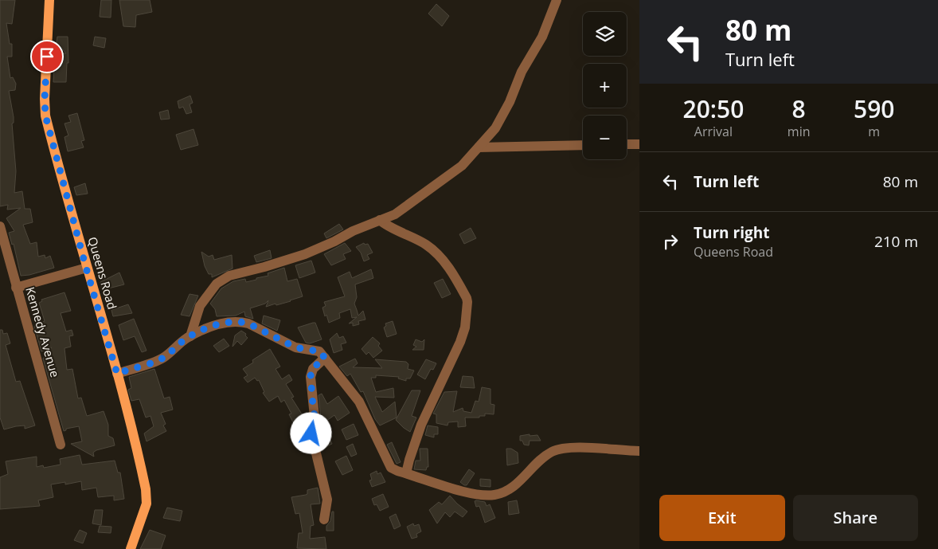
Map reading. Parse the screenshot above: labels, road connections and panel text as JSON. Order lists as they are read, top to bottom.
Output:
{
  "streets": {
    "main road": ["Queens Road"],
    "street": ["Kennedy Avenue"]
  },
  "page": {
    "turn": ["80 m", "Turn left"],
    "map_buttons": ["+", "−"],
    "eta": [
      "20:50",
      "Arrival",
      "8",
      "min",
      "590",
      "m"
    ],
    "list": [
      {
        "name": "Turn left",
        "value": "80 m"
      },
      {
        "name": "Turn right",
        "note": "Queens Road",
        "value": "210 m"
      }
    ],
    "buttons": ["Exit", "Share"]
  }
}
